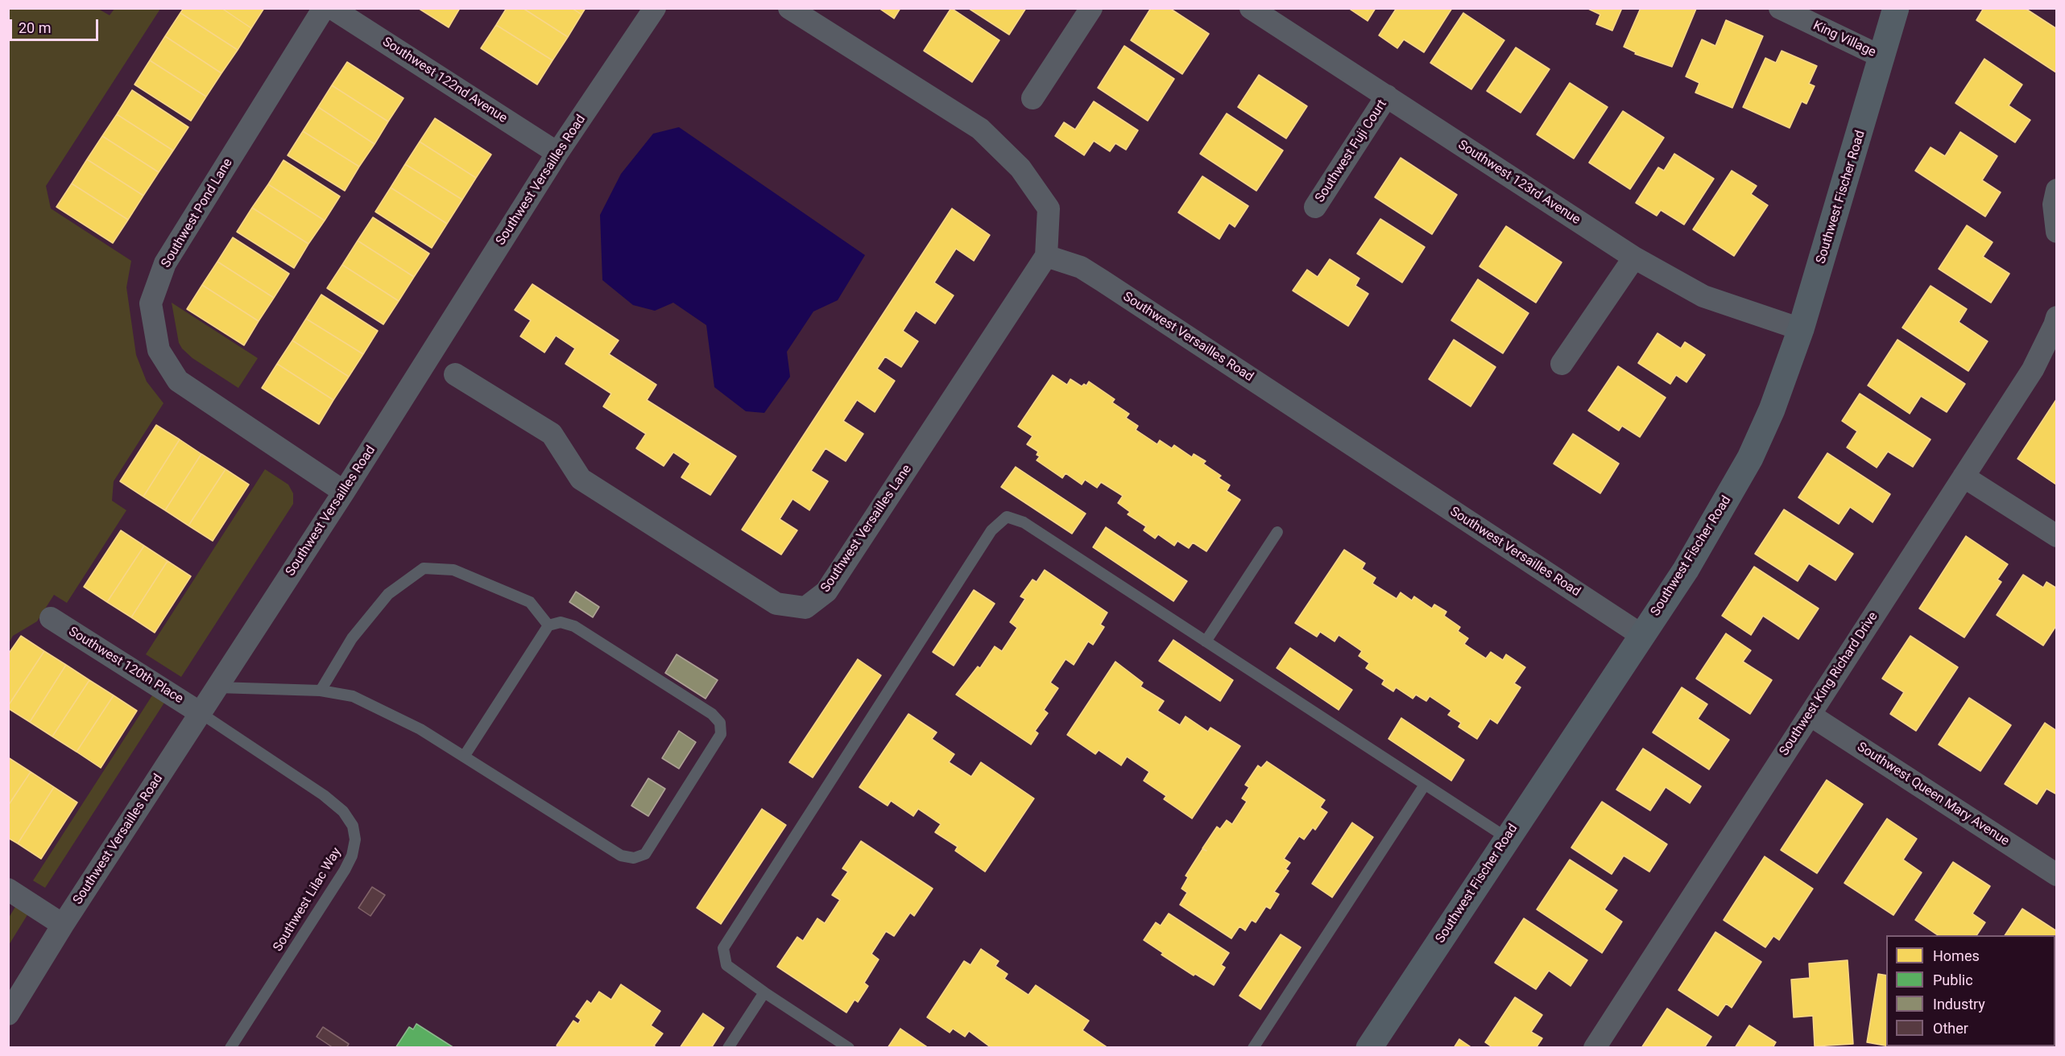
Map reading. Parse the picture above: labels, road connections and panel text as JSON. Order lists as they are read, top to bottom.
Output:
{
  "streets": {
    "street": [
      "King Village",
      "Southwest 122nd Avenue",
      "Southwest Fuji Court",
      "Southwest Versailles Road",
      "Southwest 123rd Avenue",
      "Southwest Fischer Road",
      "Southwest Pond Lane",
      "Southwest Versailles Lane",
      "Southwest 120th Place",
      "Southwest King Richard Drive",
      "Southwest Queen Mary Avenue"
    ],
    "lane": ["Southwest Lilac Way"]
  },
  "crossings": [
    ["King Village", "Southwest Fischer Road"],
    ["Southwest 122nd Avenue", "Southwest Versailles Road"],
    ["Southwest Fuji Court", "Southwest 123rd Avenue"],
    ["Southwest Versailles Road", "Southwest Fischer Road"],
    ["Southwest Versailles Road", "Southwest Pond Lane"],
    ["Southwest Versailles Road", "Southwest Versailles Lane"],
    ["Southwest Versailles Road", "Southwest 120th Place"],
    ["Southwest Versailles Road", "Southwest Lilac Way"],
    ["Southwest 123rd Avenue", "Southwest Fischer Road"],
    ["Southwest 120th Place", "Southwest Lilac Way"],
    ["Southwest King Richard Drive", "Southwest Queen Mary Avenue"]
  ],
  "legend": [
    "Homes",
    "Public",
    "Industry",
    "Other"
  ],
  "scale_bar": "20 m"
}
